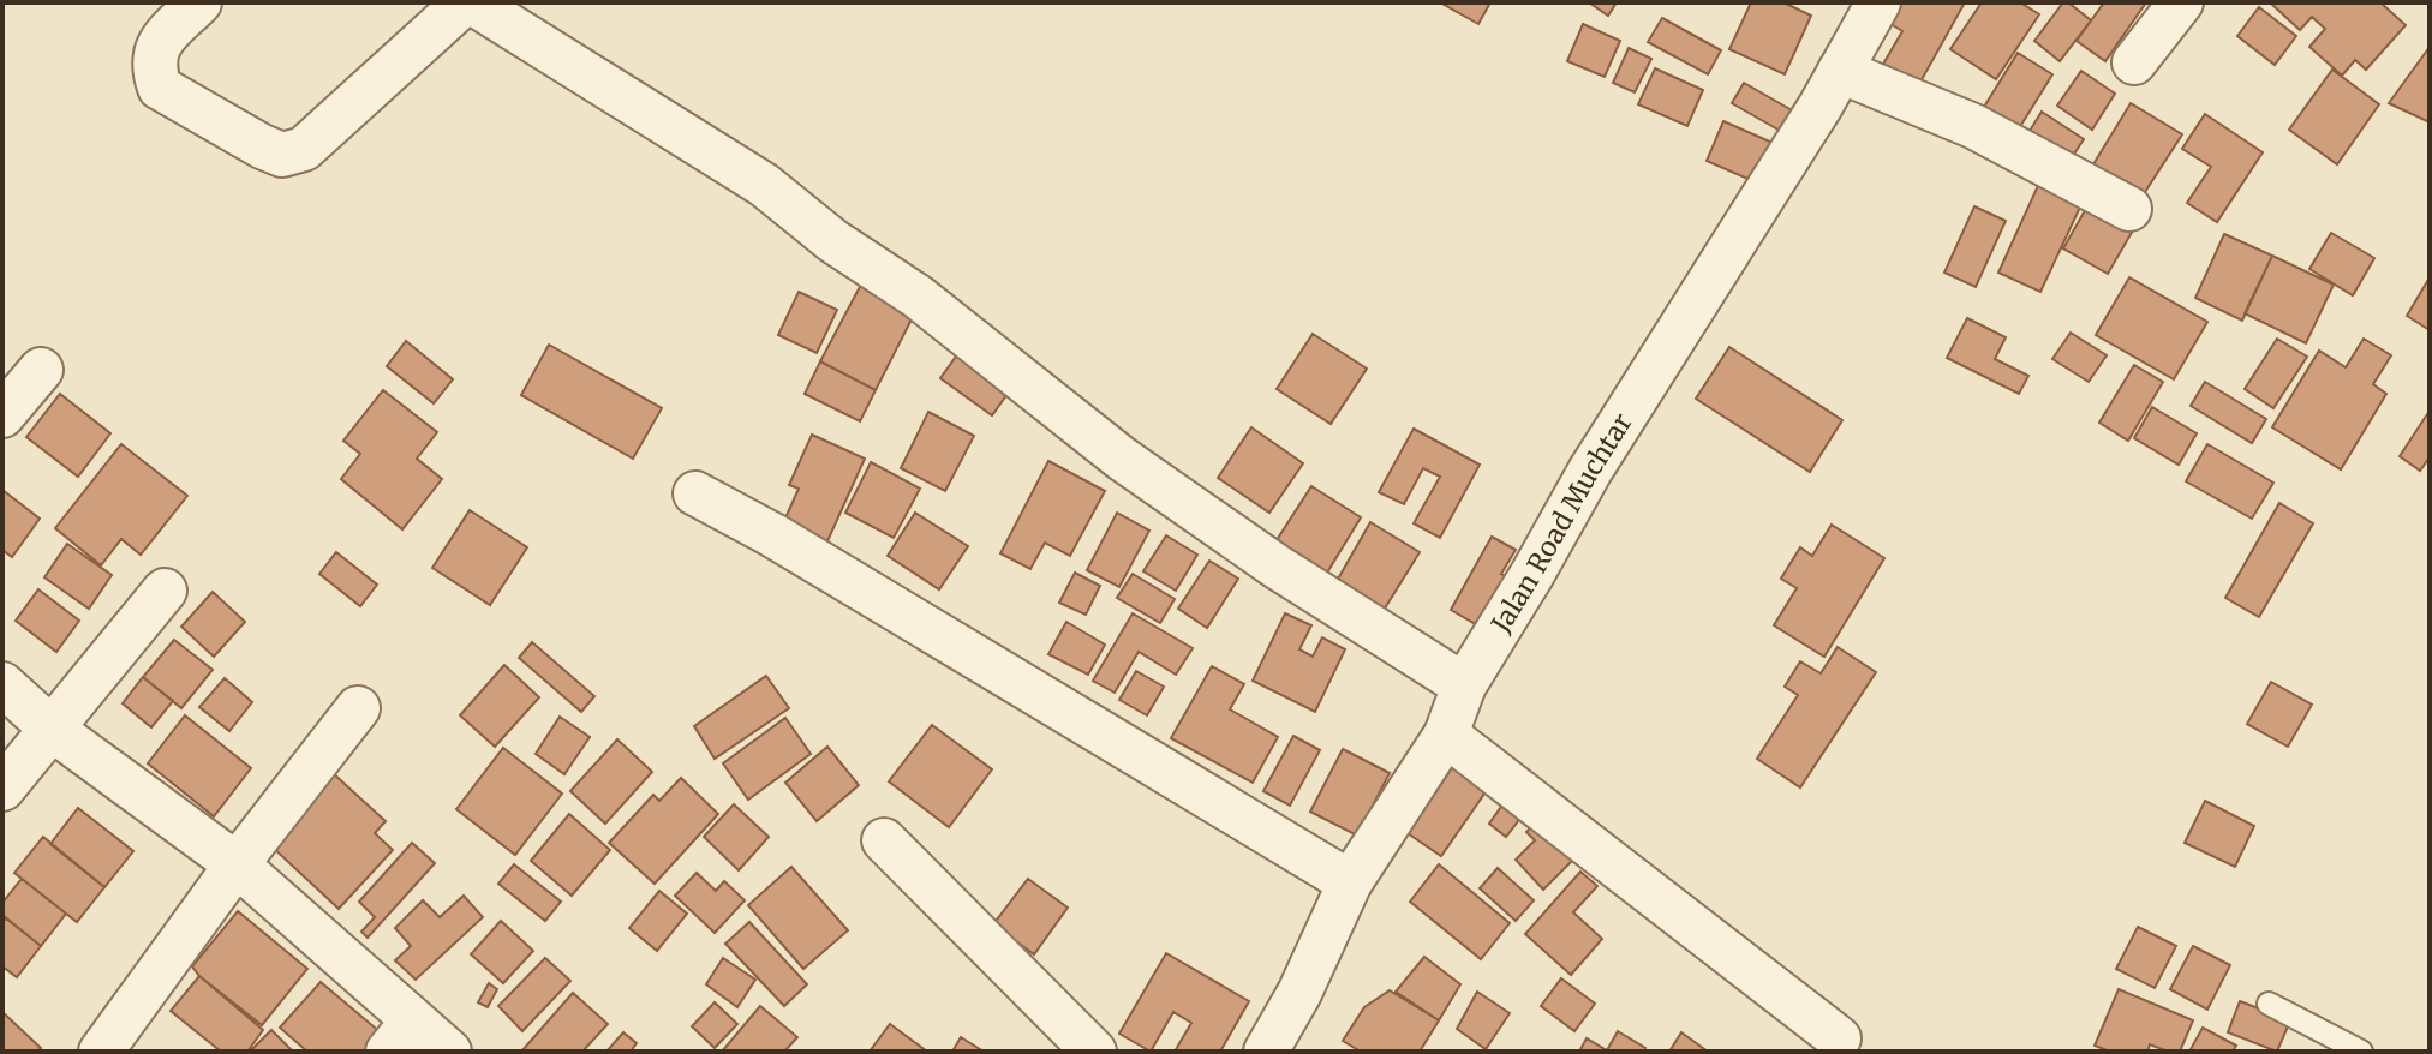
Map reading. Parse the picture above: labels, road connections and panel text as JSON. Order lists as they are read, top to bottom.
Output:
{
  "streets": {
    "street": ["Jalan Road Muchtar"]
  }
}
